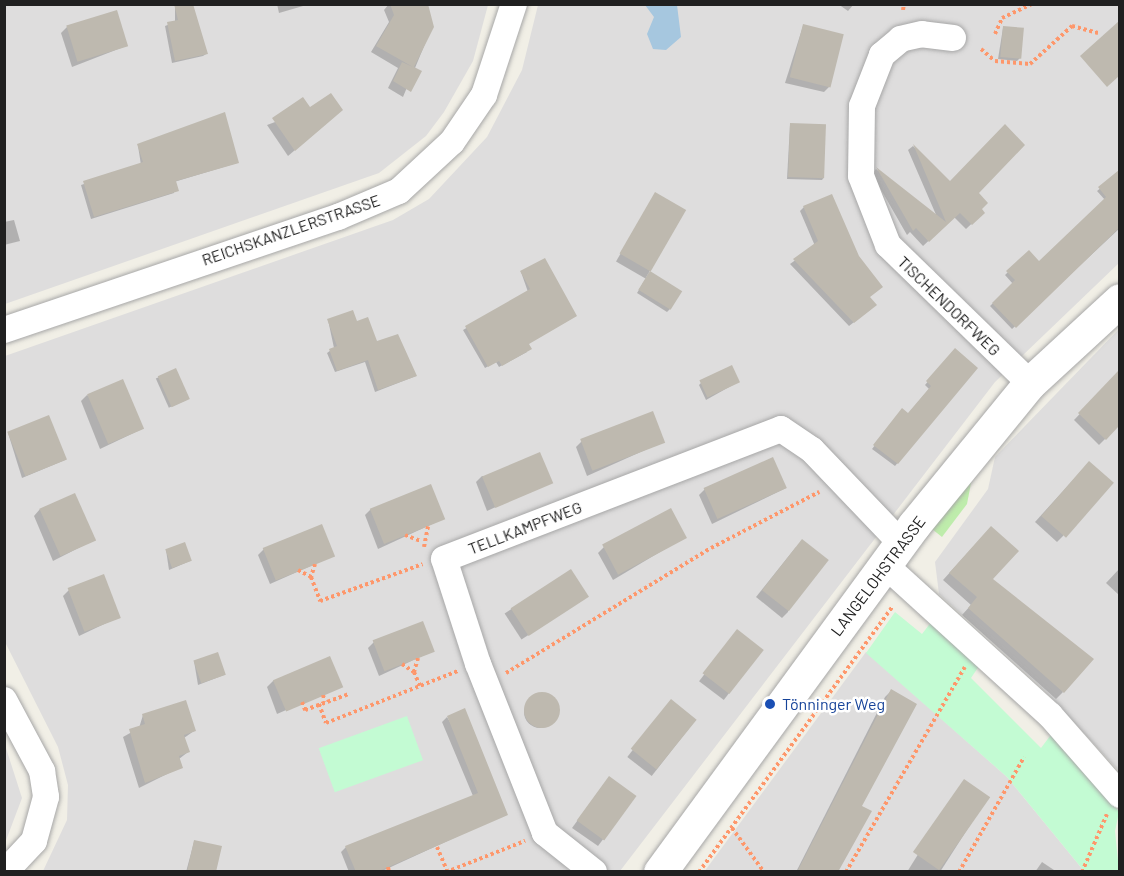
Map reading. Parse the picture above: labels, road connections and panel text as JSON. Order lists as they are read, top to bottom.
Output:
{
  "streets": {
    "street": [
      "REICHSKANZLERSTRASSE",
      "TISCHENDORFWEG",
      "TELLKAMPFWEG",
      "LANGELOHSTRASSE"
    ]
  },
  "crossings": [
    ["TISCHENDORFWEG", "LANGELOHSTRASSE"],
    ["TELLKAMPFWEG", "LANGELOHSTRASSE"]
  ],
  "places": ["Tönninger Weg"]
}
